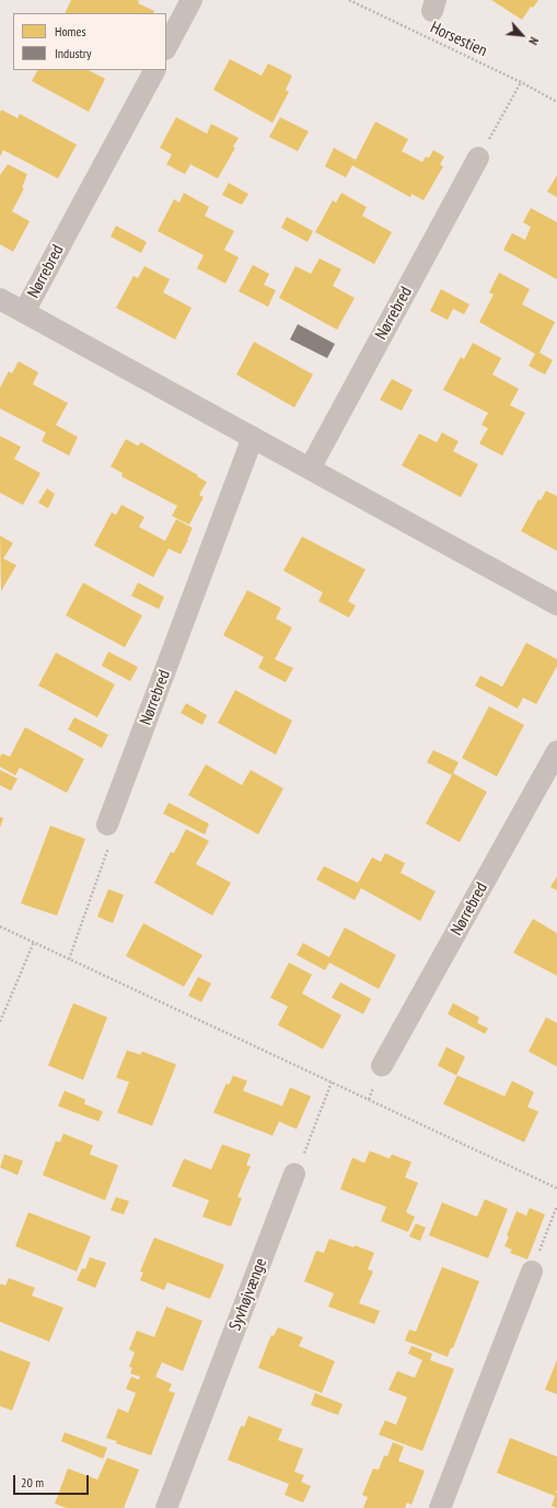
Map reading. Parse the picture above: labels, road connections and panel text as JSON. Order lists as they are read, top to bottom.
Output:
{
  "streets": {
    "street": ["Nørrebred", "Syvhøjvænge"],
    "path": ["Horsestien"]
  },
  "legend": ["Homes", "Industry"],
  "scale_bar": "20 m",
  "north": "bottom right"
}
